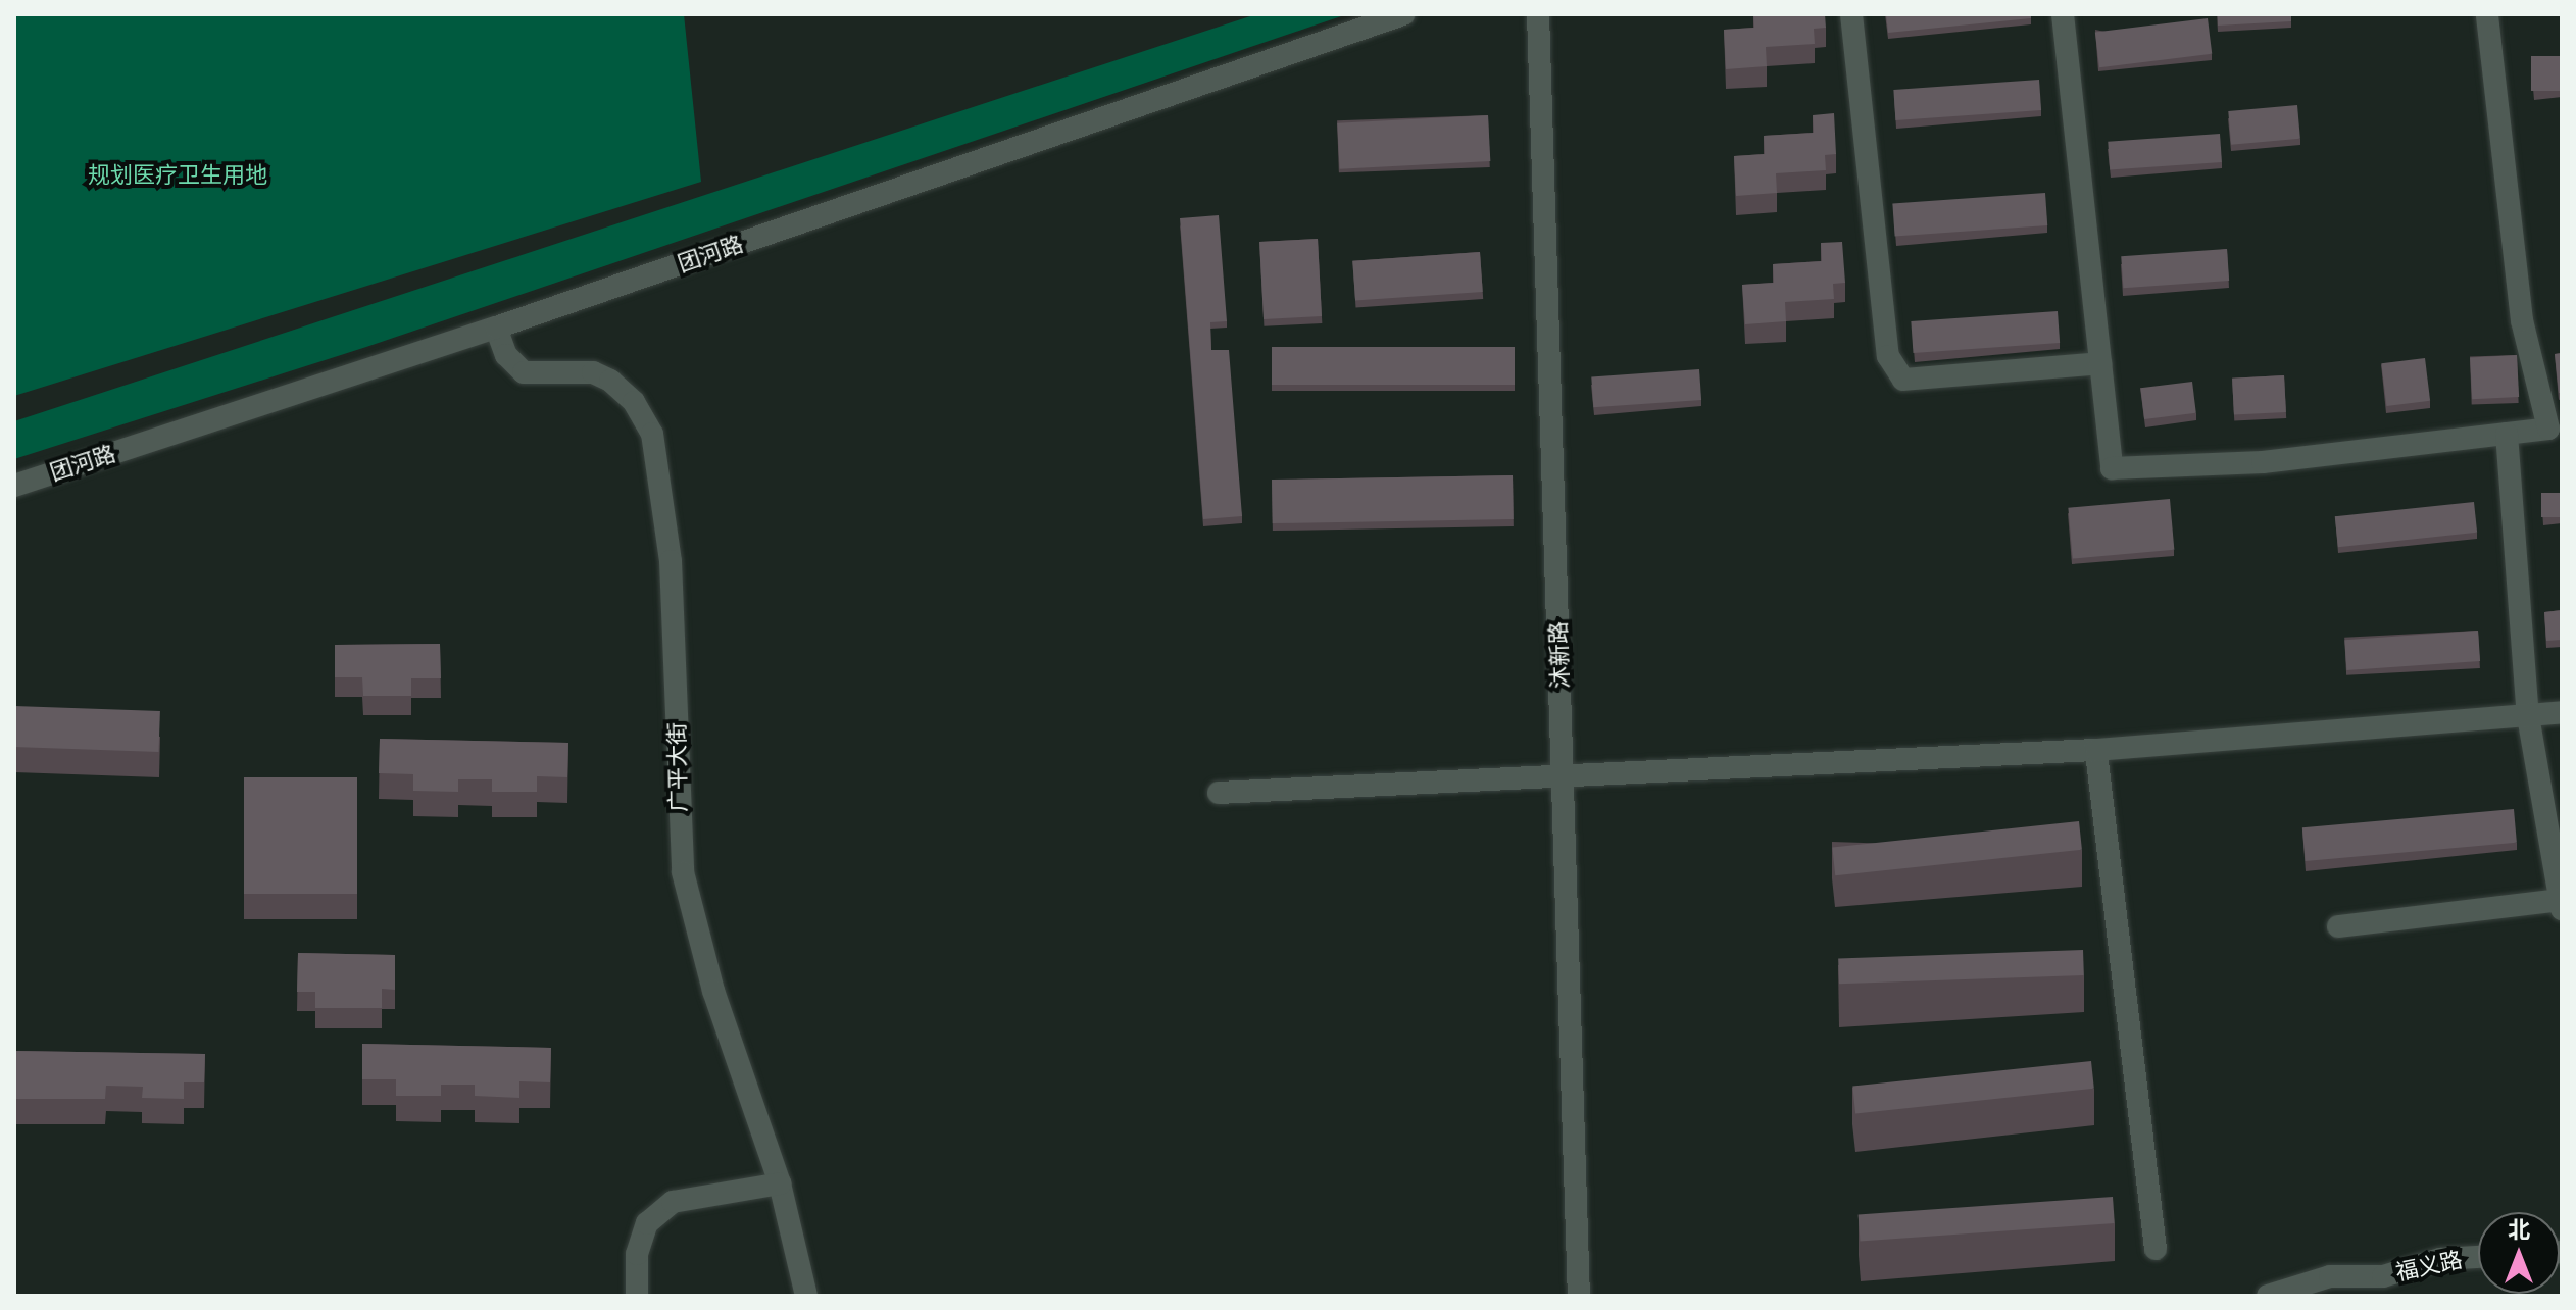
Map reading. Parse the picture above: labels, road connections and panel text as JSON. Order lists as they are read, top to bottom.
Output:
{
  "streets": {
    "street": [
      "团河路",
      "沐新路",
      "广平大街",
      "福义路"
    ]
  },
  "crossings": [
    ["团河路", "广平大街"]
  ],
  "parks": ["规划医疗卫生用地"],
  "north": "top"
}
